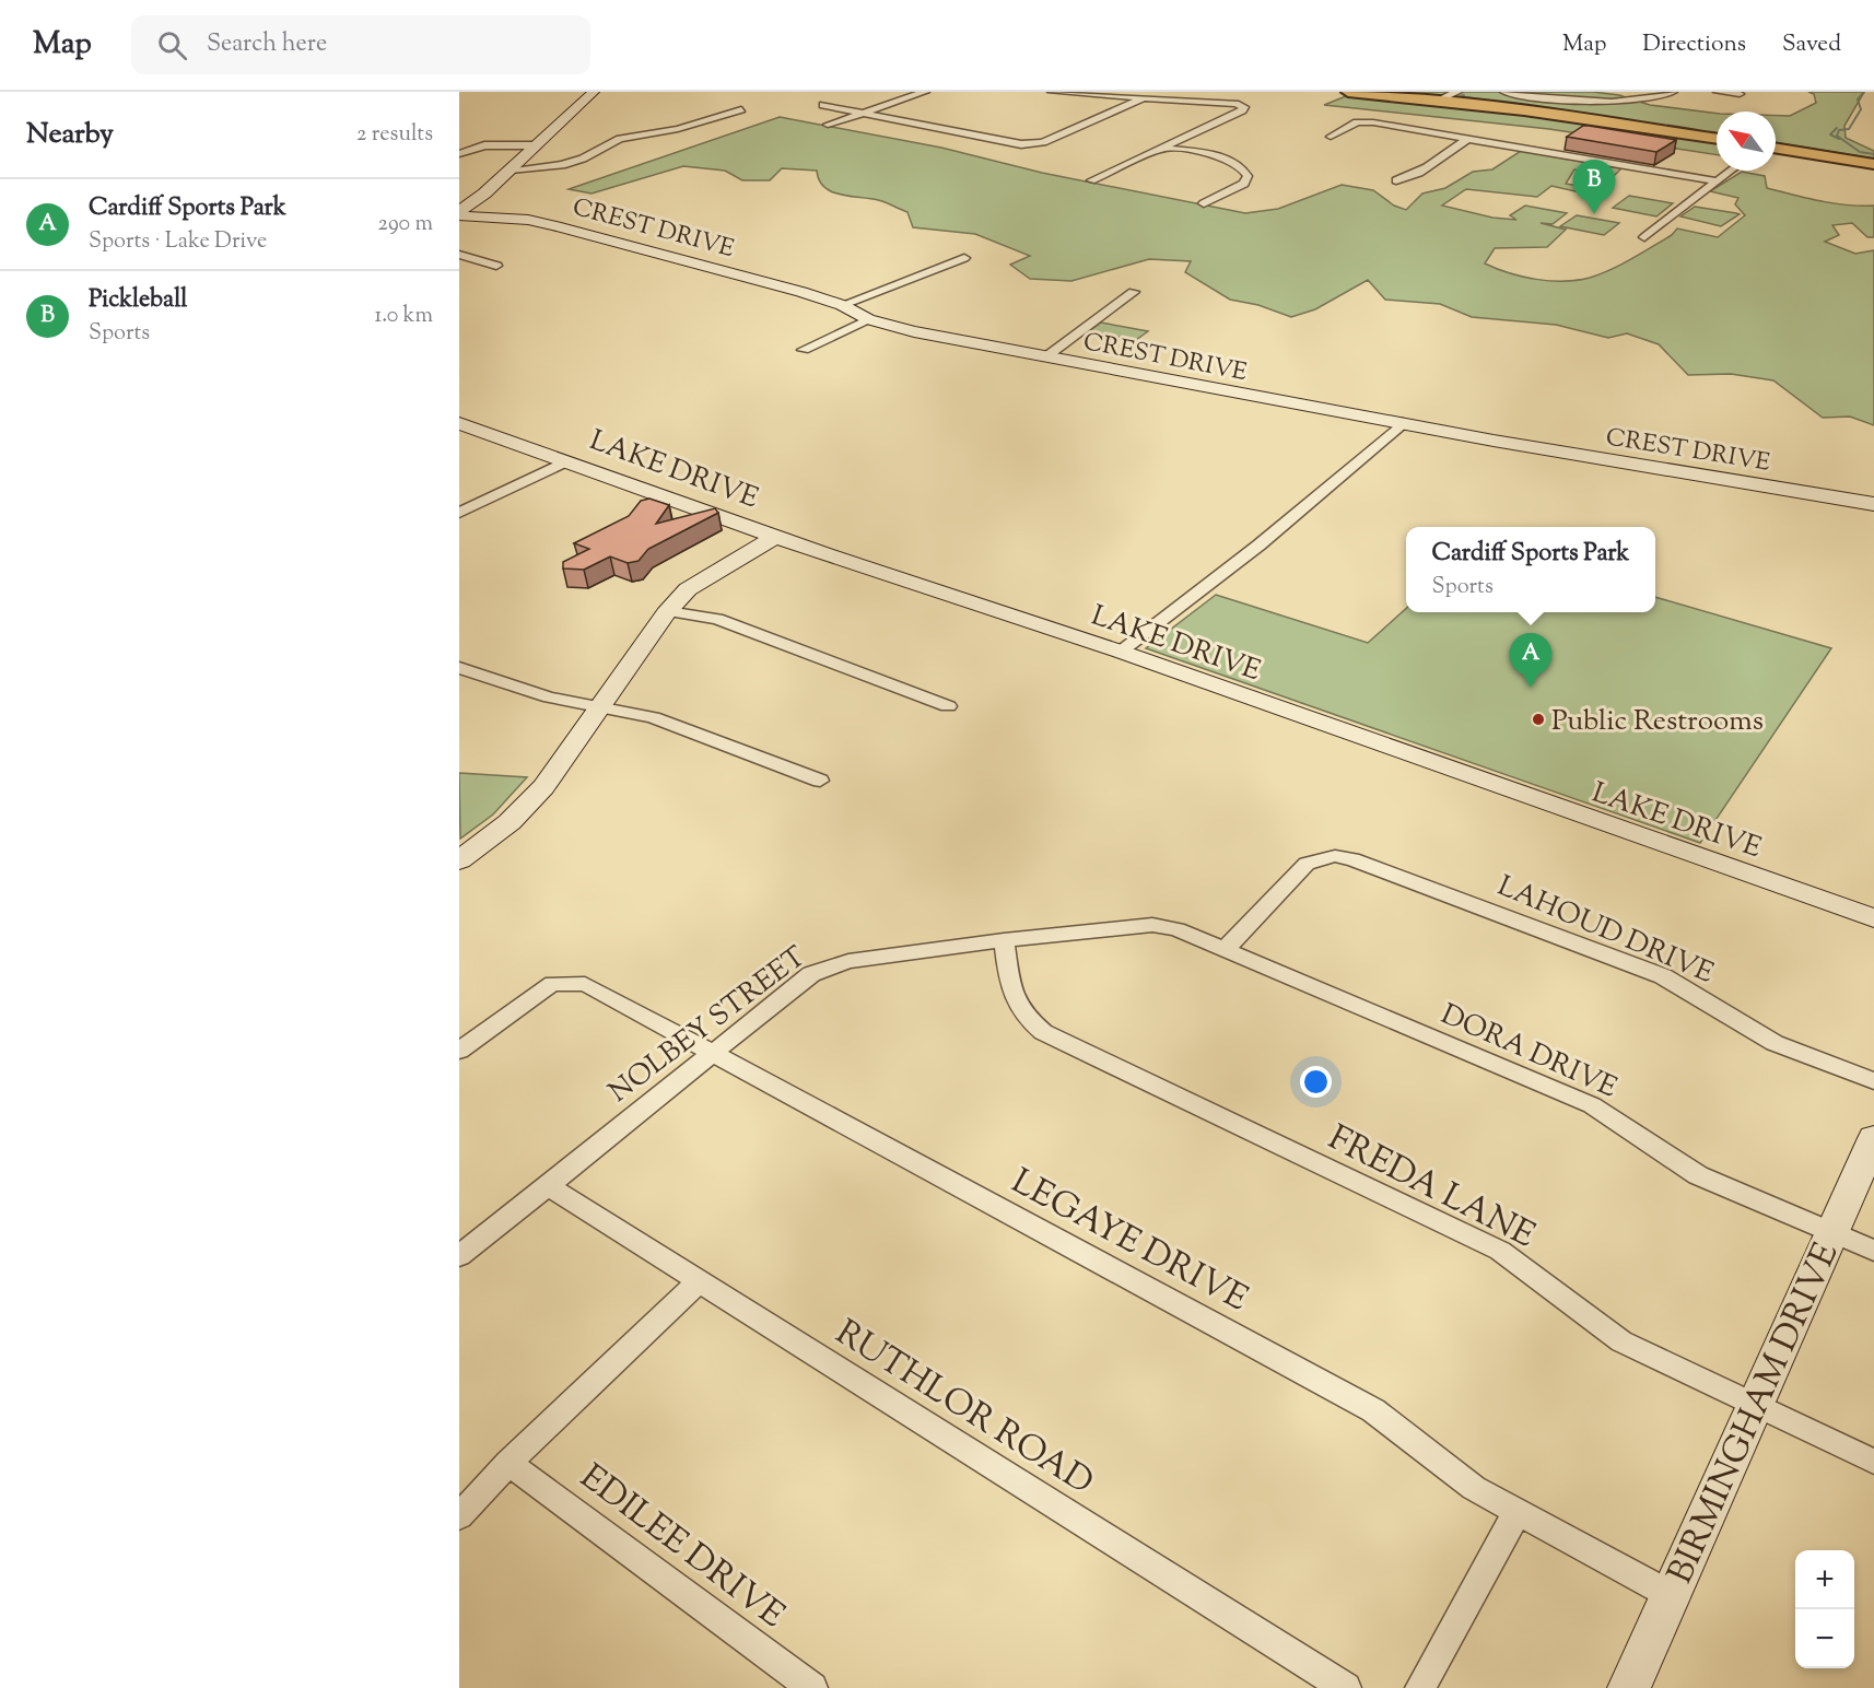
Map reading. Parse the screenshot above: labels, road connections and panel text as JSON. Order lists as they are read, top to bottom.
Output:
{
  "streets": {
    "main road": ["CREST DRIVE", "LAKE DRIVE", "BIRMINGHAM DRIVE"],
    "street": [
      "LAHOUD DRIVE",
      "NOLBEY STREET",
      "DORA DRIVE",
      "FREDA LANE",
      "LEGAYE DRIVE",
      "RUTHLOR ROAD",
      "EDILEE DRIVE"
    ]
  },
  "crossings": [
    ["LAHOUD DRIVE", "NOLBEY STREET"],
    ["LAHOUD DRIVE", "DORA DRIVE"],
    ["NOLBEY STREET", "DORA DRIVE"],
    ["NOLBEY STREET", "FREDA LANE"],
    ["NOLBEY STREET", "LEGAYE DRIVE"],
    ["NOLBEY STREET", "RUTHLOR ROAD"],
    ["DORA DRIVE", "BIRMINGHAM DRIVE"],
    ["FREDA LANE", "BIRMINGHAM DRIVE"],
    ["LEGAYE DRIVE", "BIRMINGHAM DRIVE"]
  ],
  "places": ["Public Restrooms"],
  "north": "top left",
  "page": {
    "header": "Map",
    "search": "Search here",
    "nav": ["Map", "Directions", "Saved"],
    "heading": ["Nearby", "2 results"],
    "pins": ["B", "A"],
    "list": [
      {
        "mark": "A",
        "name": "Cardiff Sports Park",
        "note": "Sports · Lake Drive",
        "value": "290 m"
      },
      {
        "mark": "B",
        "name": "Pickleball",
        "note": "Sports",
        "value": "1.0 km"
      }
    ],
    "popup": ["Cardiff Sports Park", "Sports"],
    "map_buttons": ["+", "−"]
  }
}
